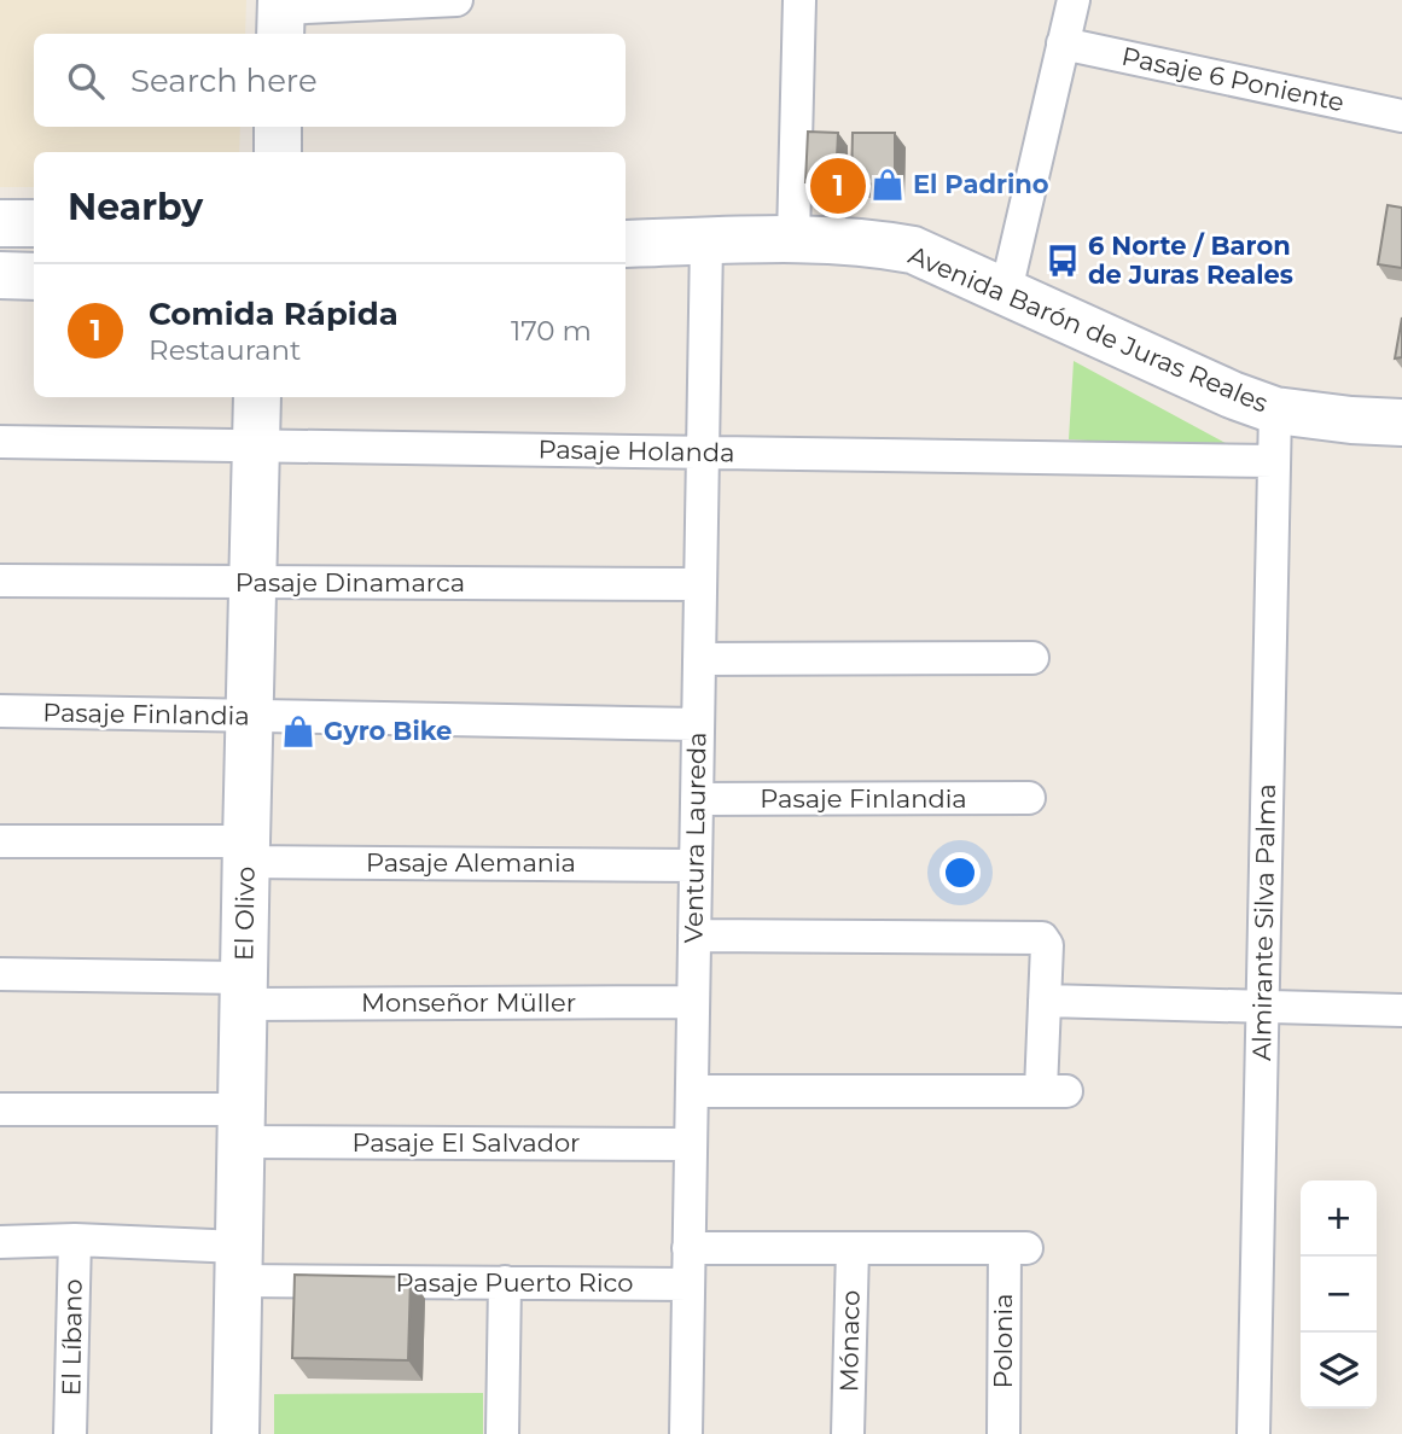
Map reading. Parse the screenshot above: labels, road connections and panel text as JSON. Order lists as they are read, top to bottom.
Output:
{
  "streets": {
    "street": [
      "Pasaje 6 Poniente",
      "Avenida Barón de Juras Reales",
      "Pasaje Holanda",
      "Pasaje Dinamarca",
      "Pasaje Finlandia",
      "Ventura Laureda",
      "Pasaje Alemania",
      "El Olivo",
      "Almirante Silva Palma",
      "Monseñor Müller",
      "Pasaje El Salvador",
      "Pasaje Puerto Rico",
      "El Líbano",
      "Mónaco",
      "Polonia"
    ]
  },
  "crossings": [
    ["Avenida Barón de Juras Reales", "Ventura Laureda"],
    ["Avenida Barón de Juras Reales", "Almirante Silva Palma"],
    ["Pasaje Holanda", "Ventura Laureda"],
    ["Pasaje Holanda", "El Olivo"],
    ["Pasaje Holanda", "Almirante Silva Palma"],
    ["Pasaje Dinamarca", "Ventura Laureda"],
    ["Pasaje Dinamarca", "El Olivo"],
    ["Pasaje Finlandia", "Ventura Laureda"],
    ["Pasaje Finlandia", "El Olivo"],
    ["Ventura Laureda", "Pasaje Alemania"],
    ["Ventura Laureda", "Monseñor Müller"],
    ["Ventura Laureda", "Pasaje El Salvador"],
    ["Ventura Laureda", "Pasaje Puerto Rico"],
    ["Pasaje Alemania", "El Olivo"],
    ["El Olivo", "Monseñor Müller"],
    ["El Olivo", "Pasaje El Salvador"],
    ["El Olivo", "Pasaje Puerto Rico"],
    ["Pasaje Puerto Rico", "El Líbano"],
    ["Mónaco", "Polonia"]
  ],
  "places": {
    "shop": ["El Padrino", "Gyro Bike"],
    "bus stop": ["6 Norte / Baron de Juras Reales"]
  },
  "page": {
    "search": "Search here",
    "heading": "Nearby",
    "pins": "1",
    "list": [
      {
        "mark": "1",
        "name": "Comida Rápida",
        "note": "Restaurant",
        "value": "170 m"
      }
    ],
    "map_buttons": ["+", "−"]
  }
}
